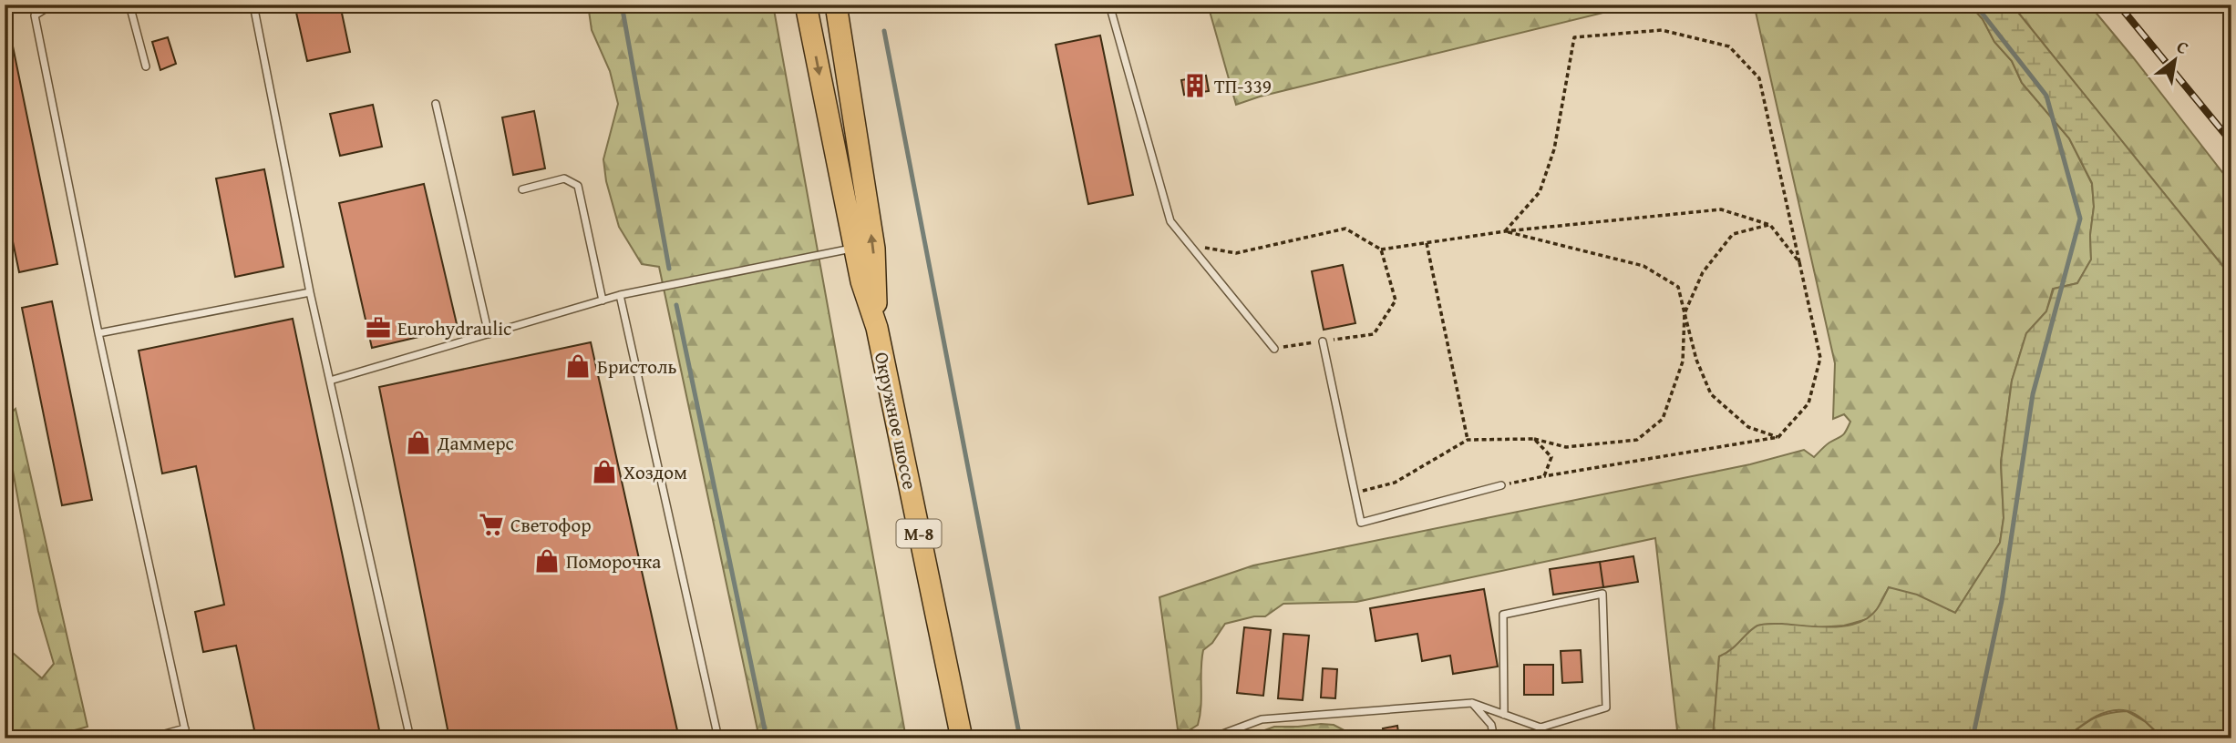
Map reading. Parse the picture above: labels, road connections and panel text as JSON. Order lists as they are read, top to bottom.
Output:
{
  "streets": {
    "main road": ["Окружное шоссе", "М-8"]
  },
  "places": {
    "building": ["ТП-339"],
    "office": ["Eurohydraulic"],
    "shop": [
      "Бристоль",
      "Даммерс",
      "Хоздом",
      "Поморочка"
    ],
    "supermarket": ["Светофор"]
  },
  "north": "top right"
}
